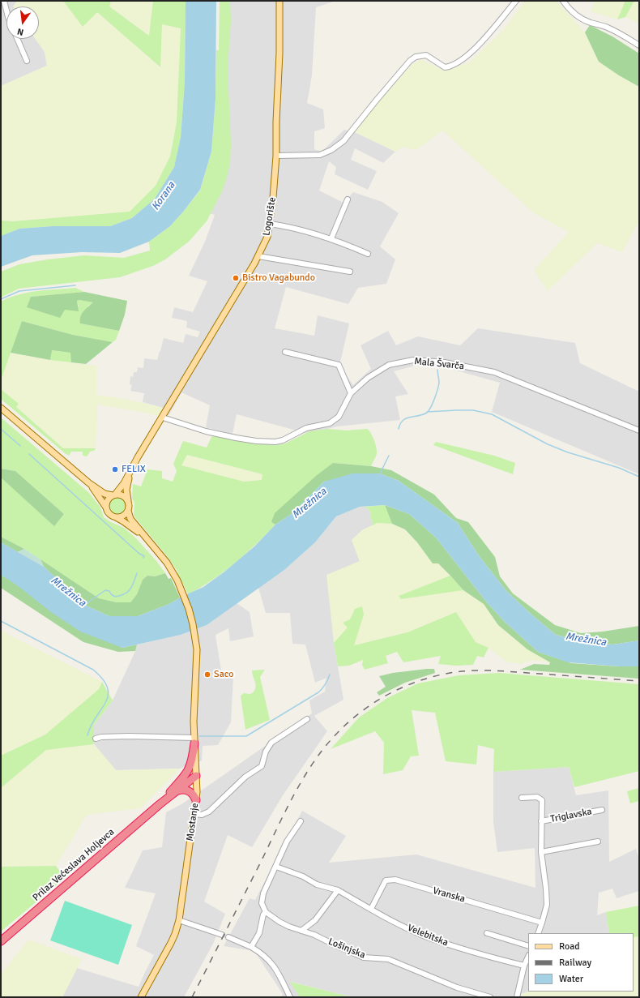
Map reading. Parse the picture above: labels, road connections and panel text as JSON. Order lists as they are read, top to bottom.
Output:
{
  "streets": {
    "highway": ["Prilaz Većeslava Holjevca"],
    "main road": ["Logorište", "Mostanje"],
    "street": [
      "Mala Švarča",
      "Triglavska",
      "Vranska",
      "Velebitska",
      "Lošinjska"
    ]
  },
  "crossings": [
    ["Logorište", "Mala Švarča"],
    ["Triglavska", "Vranska"],
    ["Mostanje", "Prilaz Većeslava Holjevca"],
    ["Vranska", "Velebitska"]
  ],
  "water": ["Korana", "Mrežnica"],
  "places": ["Bistro Vagabundo", "FELIX", "Saco"],
  "legend": ["Road", "Railway", "Water"],
  "north": "bottom"
}
